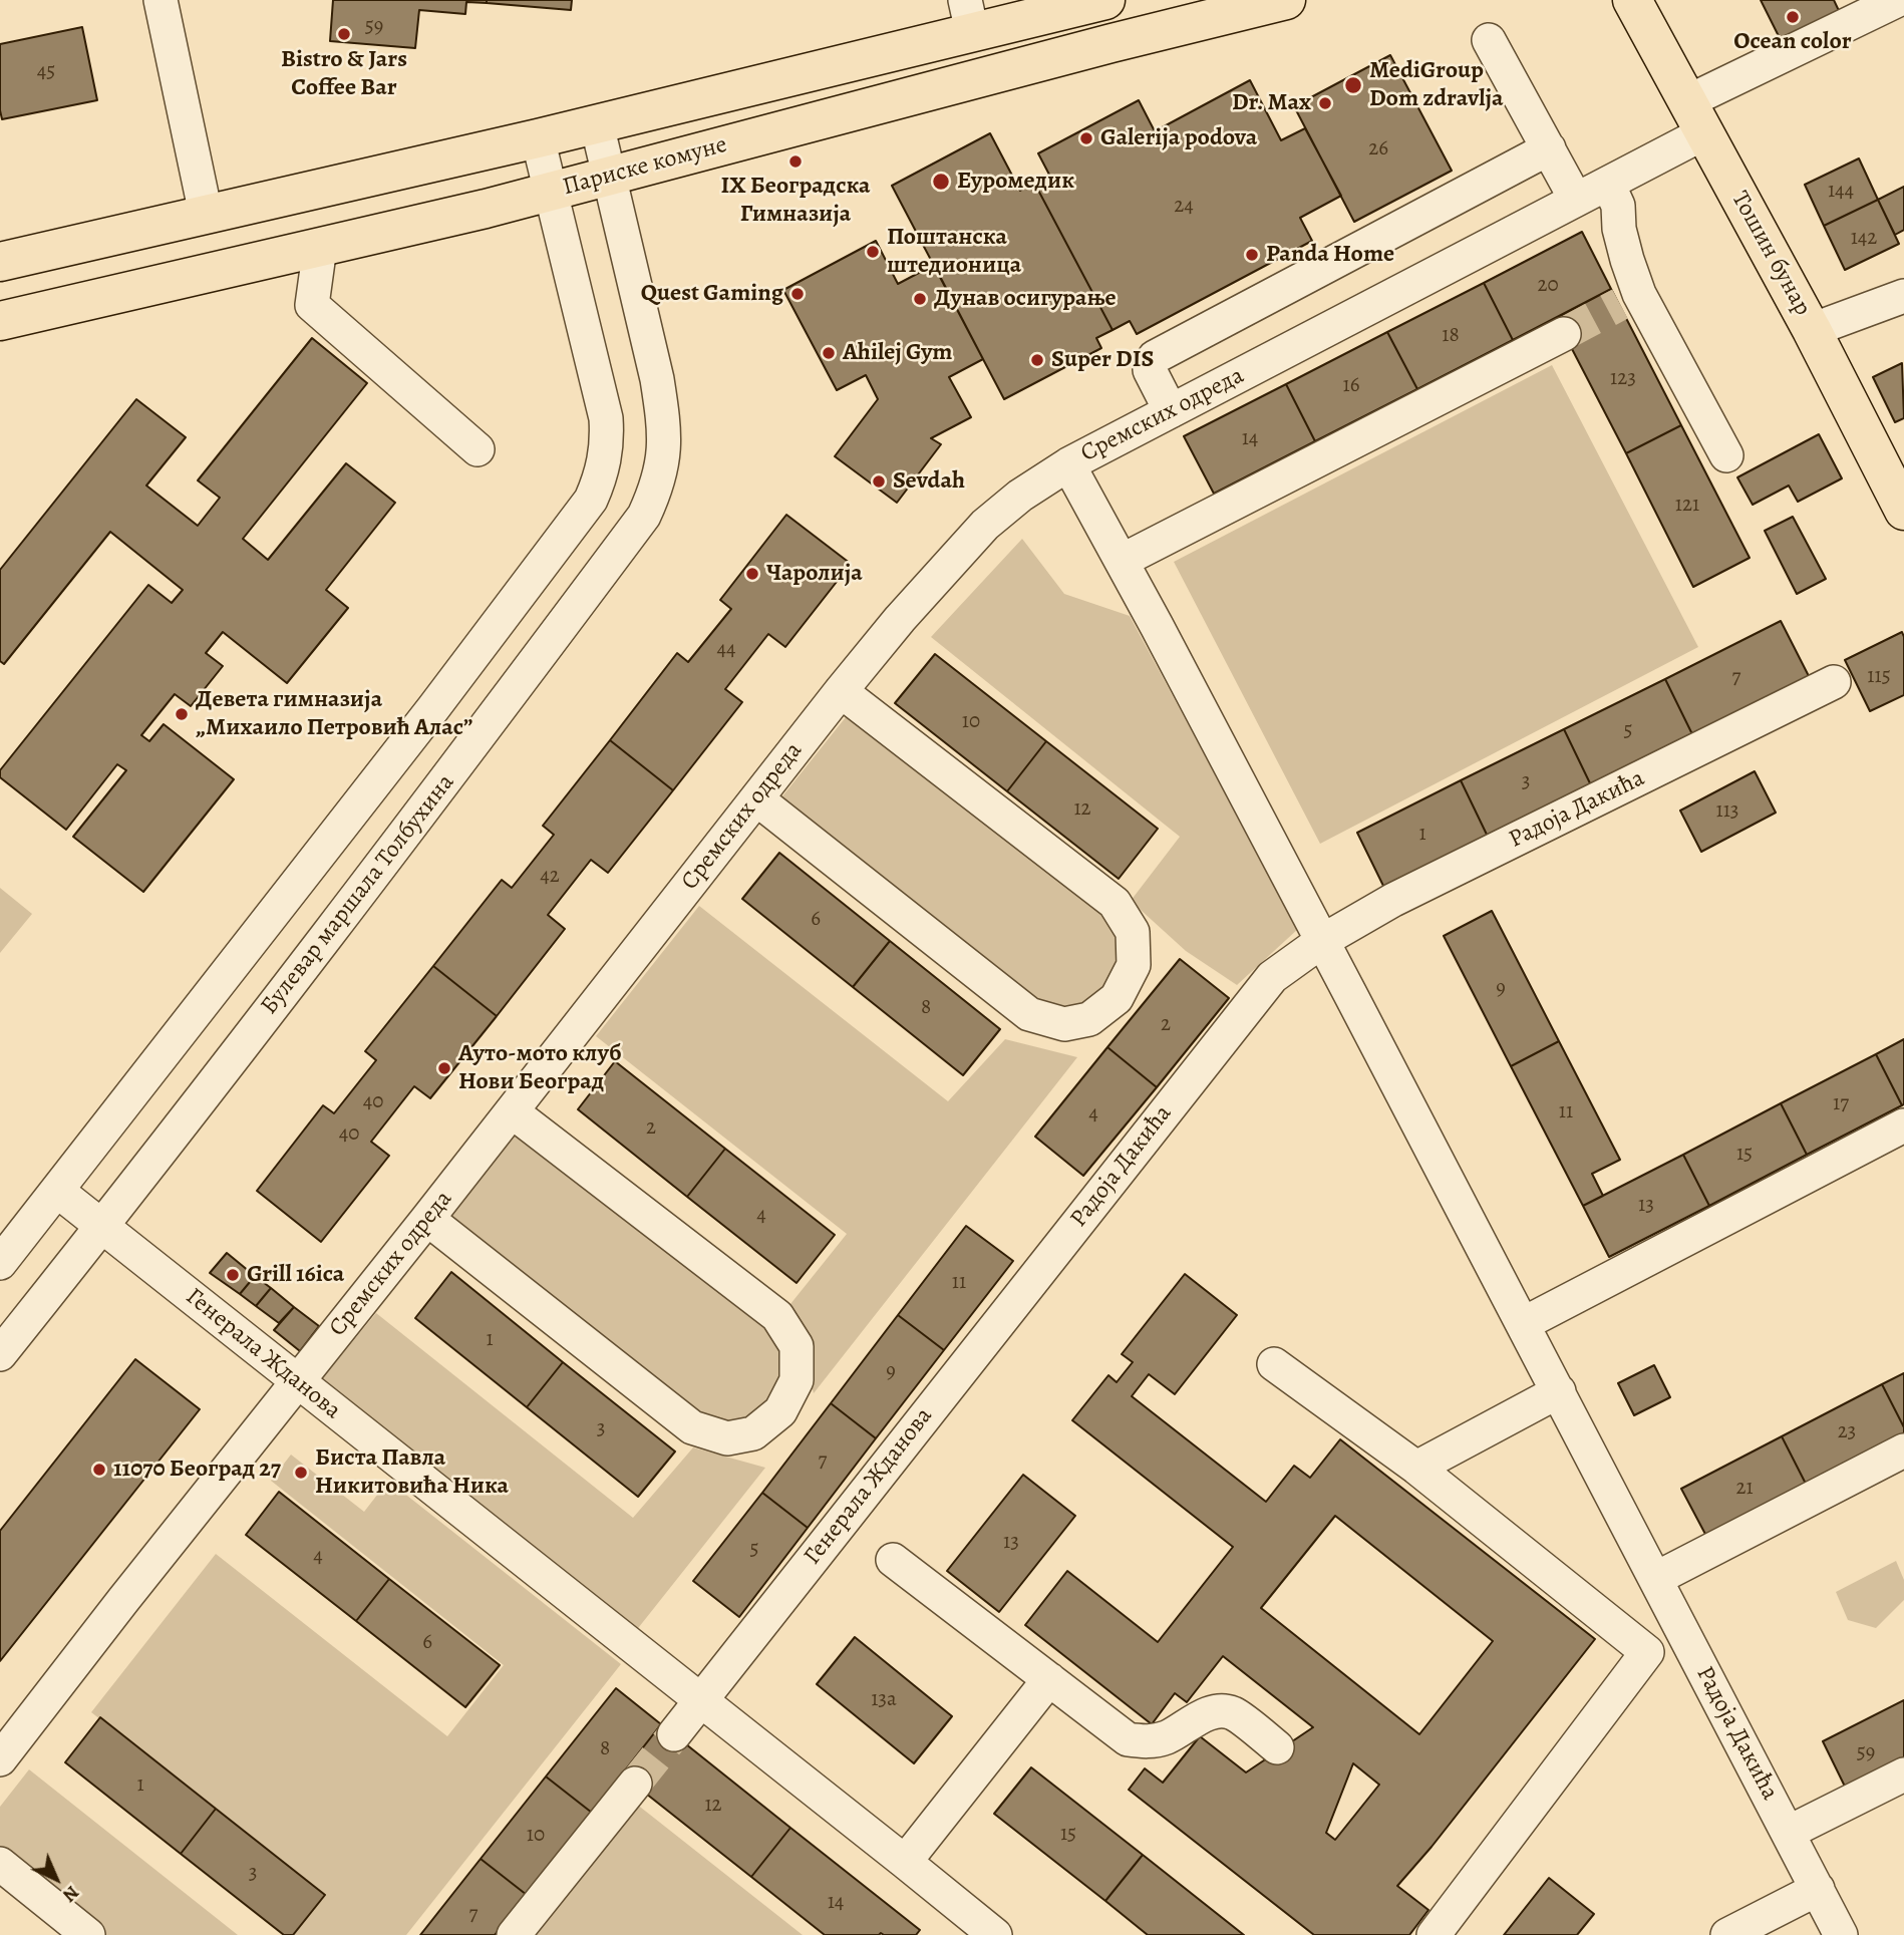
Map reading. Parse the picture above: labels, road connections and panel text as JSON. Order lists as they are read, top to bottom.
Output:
{
  "streets": {
    "main road": ["Париске комуне", "Тошин бунар"],
    "street": [
      "Сремских одреда",
      "Радоја Дакића",
      "Булевар маршала Толбухина",
      "Генерала Жданова"
    ]
  },
  "crossings": [
    ["Париске комуне", "Булевар маршала Толбухина"],
    ["Тошин бунар", "Сремских одреда"],
    ["Сремских одреда", "Радоја Дакића"],
    ["Сремских одреда", "Генерала Жданова"],
    ["Радоја Дакића", "Генерала Жданова"],
    ["Булевар маршала Толбухина", "Генерала Жданова"]
  ],
  "places": [
    "Ocean color",
    "Bistro & Jars Coffee Bar",
    "MediGroup Dom zdravlja",
    "Dr. Max",
    "Galerija podova",
    "IX Београдска Гимназија",
    "Еуромедик",
    "Поштанска штедионица",
    "Panda Home",
    "Quest Gaming",
    "Дунав осигурање",
    "Ahilej Gym",
    "Super DIS",
    "Sevdah",
    "Чаролија",
    "Девета гимназија „Михаило Петровић Алас”",
    "Ауто-мото клуб Нови Београд",
    "Grill 16ica",
    "11070 Београд 27",
    "Биста Павла Никитовића Ника"
  ],
  "house_numbers": [
    "59",
    "45",
    "26",
    "144",
    "24",
    "142",
    "20",
    "18",
    "123",
    "16",
    "14",
    "121",
    "44",
    "115",
    "7",
    "10",
    "5",
    "3",
    "12",
    "113",
    "1",
    "42",
    "6",
    "9",
    "8",
    "2",
    "40",
    "17",
    "11",
    "4",
    "2",
    "40",
    "15",
    "13",
    "4",
    "11",
    "1",
    "9",
    "3",
    "23",
    "7",
    "21",
    "13",
    "5",
    "4",
    "6",
    "13a",
    "8",
    "59",
    "1",
    "12",
    "15",
    "10",
    "3",
    "14",
    "7"
  ],
  "north": "bottom right"
}
